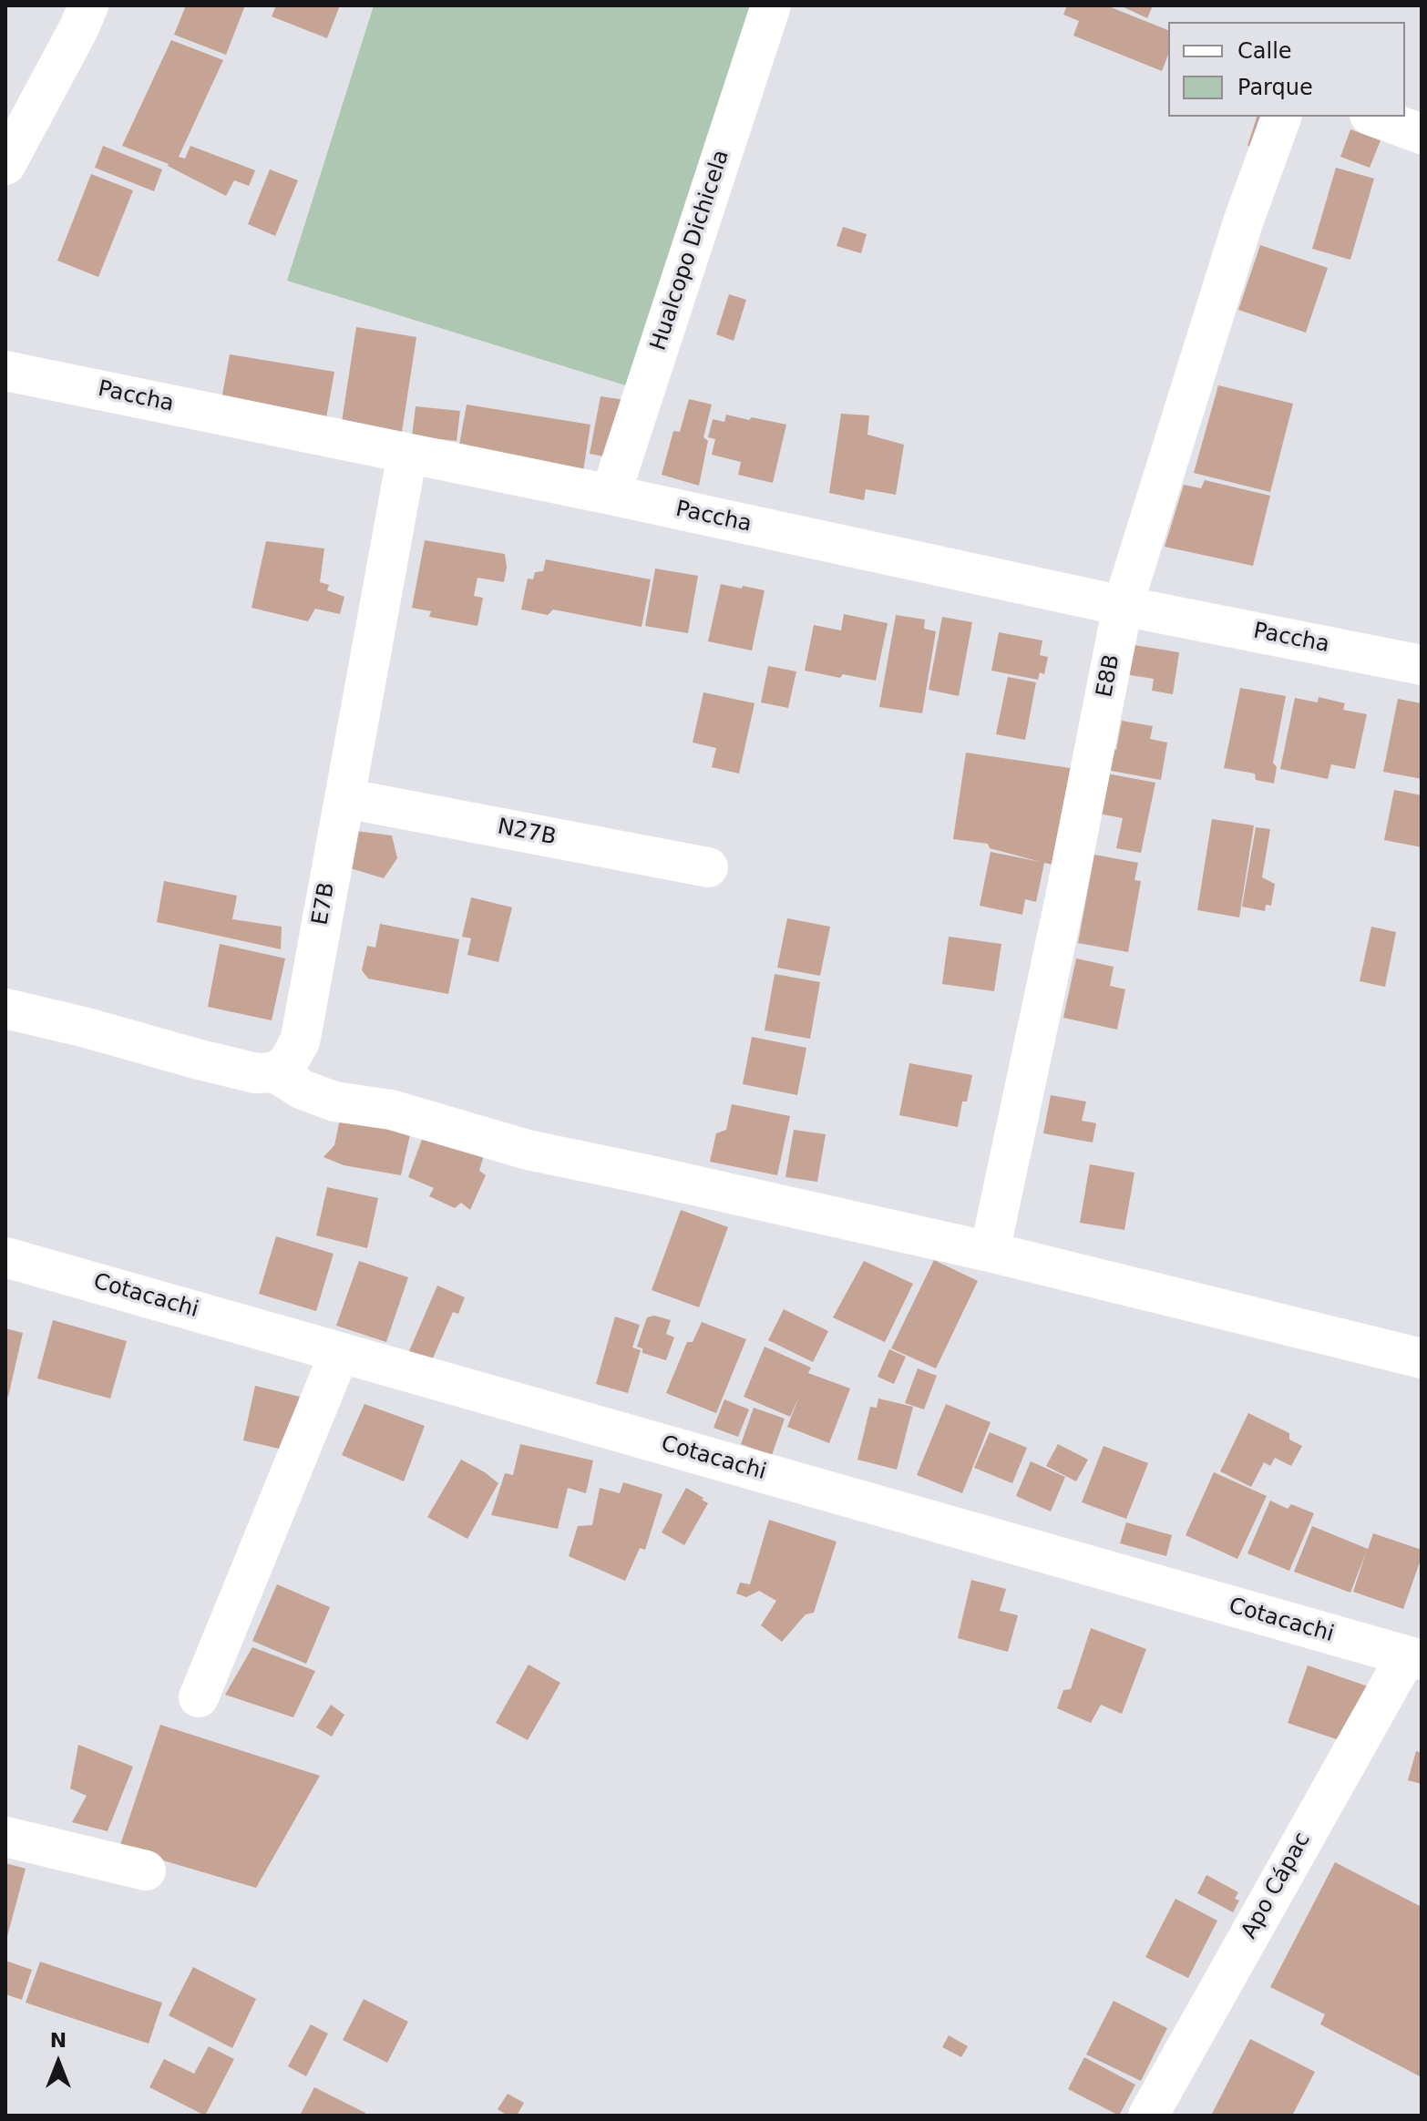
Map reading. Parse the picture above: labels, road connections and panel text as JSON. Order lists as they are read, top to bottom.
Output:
{
  "streets": {
    "street": [
      "Hualcopo Dichicela",
      "Paccha",
      "E8B",
      "N27B",
      "E7B",
      "Cotacachi",
      "Apo Cápac"
    ]
  },
  "crossings": [
    ["Hualcopo Dichicela", "Paccha"],
    ["Paccha", "E8B"],
    ["Paccha", "E7B"],
    ["N27B", "E7B"],
    ["Cotacachi", "Apo Cápac"]
  ],
  "legend": ["Calle", "Parque"],
  "north": "top"
}
